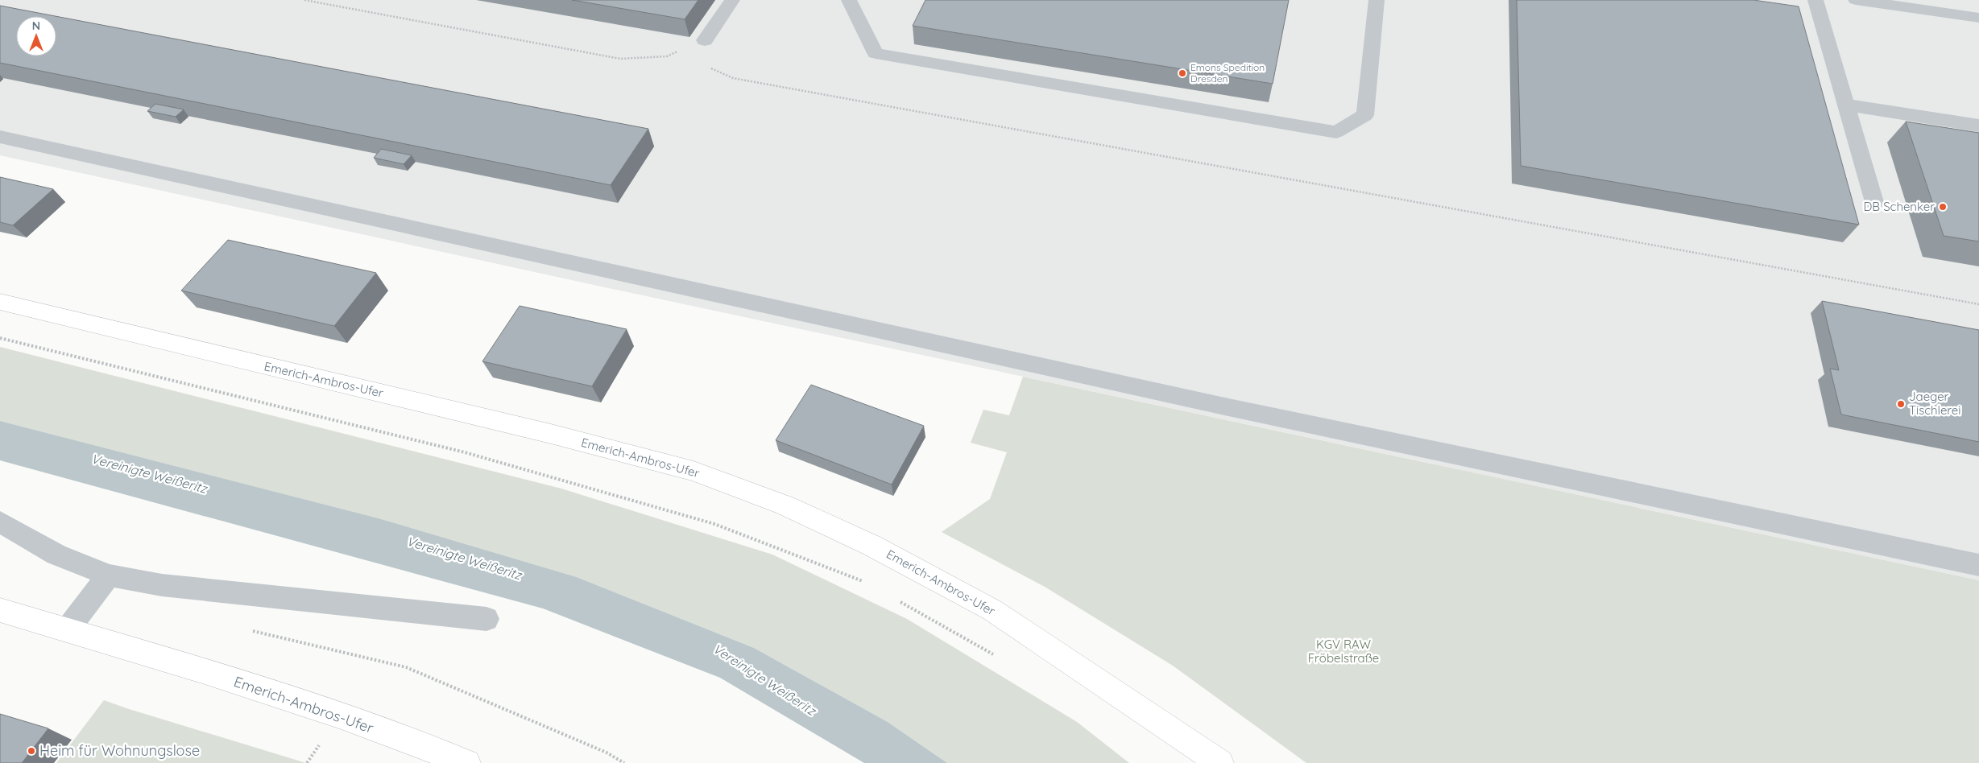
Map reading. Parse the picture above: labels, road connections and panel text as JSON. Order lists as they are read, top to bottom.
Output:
{
  "streets": {
    "main road": ["Emerich-Ambros-Ufer"]
  },
  "water": ["Vereinigte Weißeritz"],
  "parks": ["KGV RAW Fröbelstraße"],
  "places": [
    "Emons Spedition Dresden",
    "DB Schenker",
    "Jaeger Tischlerei",
    "Heim für Wohnungslose"
  ],
  "north": "top"
}
